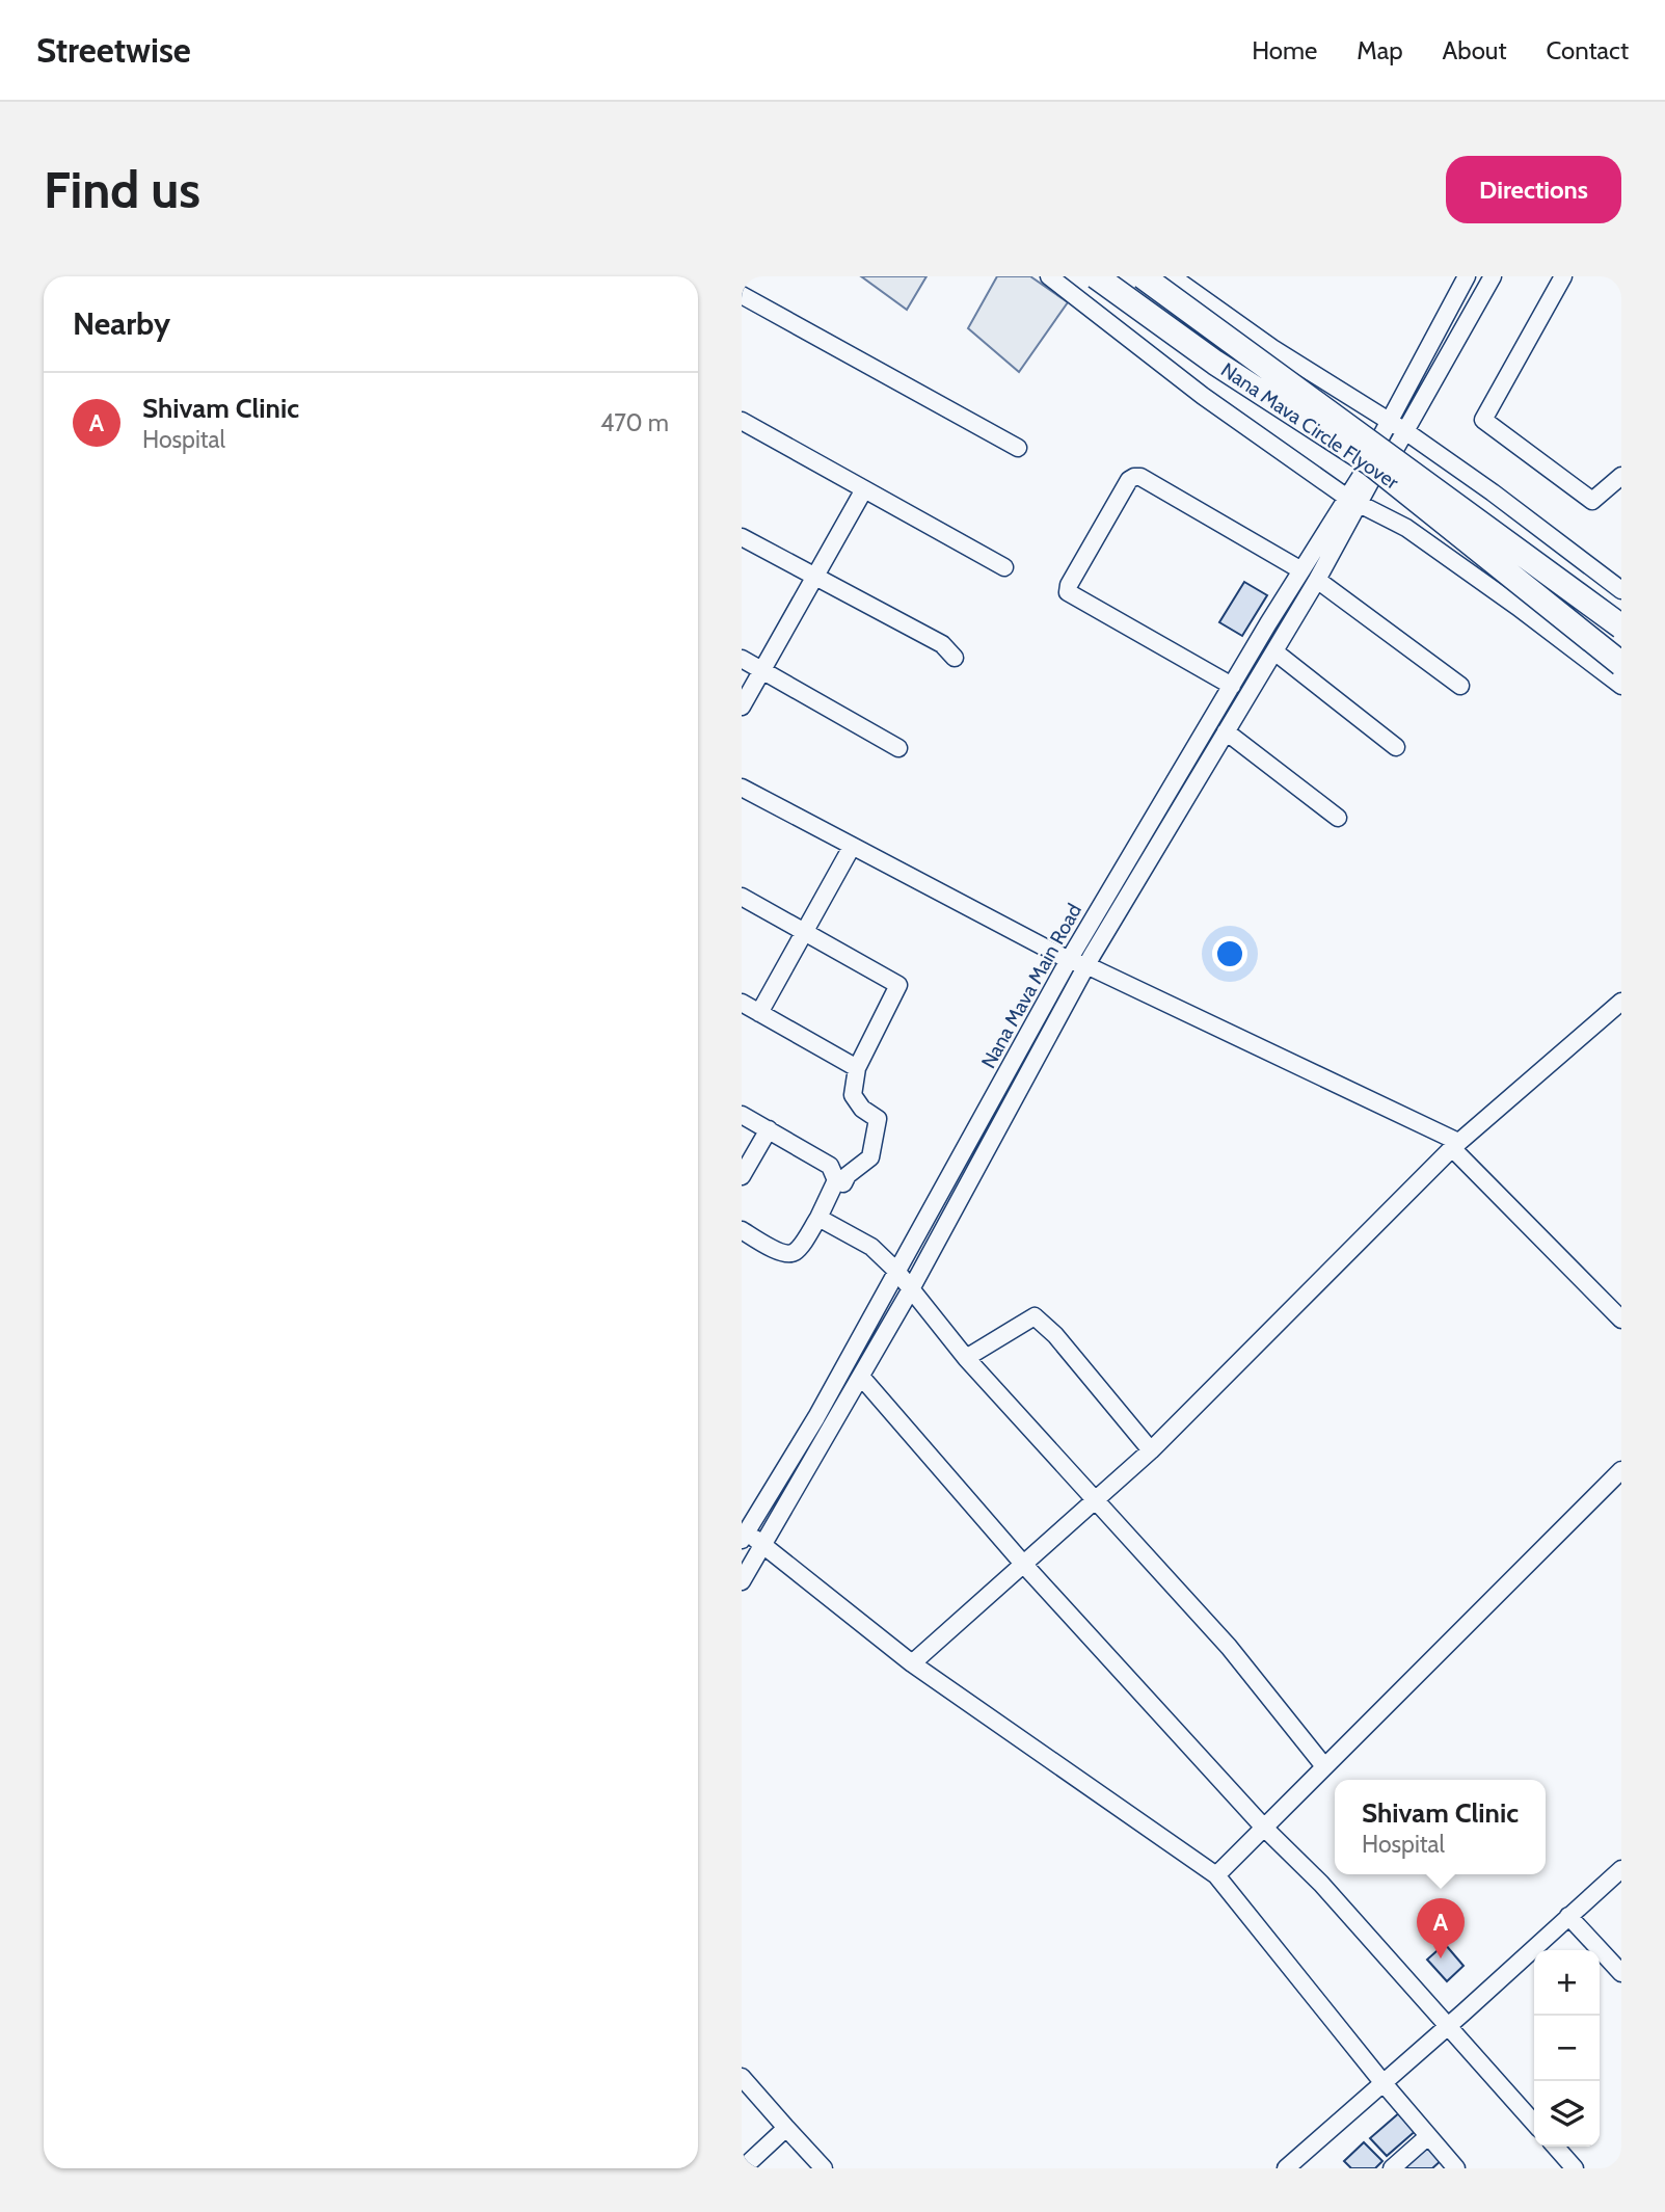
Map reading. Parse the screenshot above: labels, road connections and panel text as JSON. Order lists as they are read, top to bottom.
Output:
{
  "streets": {
    "highway": ["Nana Mava Circle Flyover"],
    "street": ["Nana Mava Main Road"]
  },
  "page": {
    "header": "Streetwise",
    "nav": [
      "Home",
      "Map",
      "About",
      "Contact"
    ],
    "buttons": "Directions",
    "title": "Find us",
    "heading": "Nearby",
    "list": [
      {
        "mark": "A",
        "name": "Shivam Clinic",
        "note": "Hospital",
        "value": "470 m"
      }
    ],
    "popup": ["Shivam Clinic", "Hospital"],
    "pins": "A",
    "map_buttons": ["+", "−"]
  }
}
